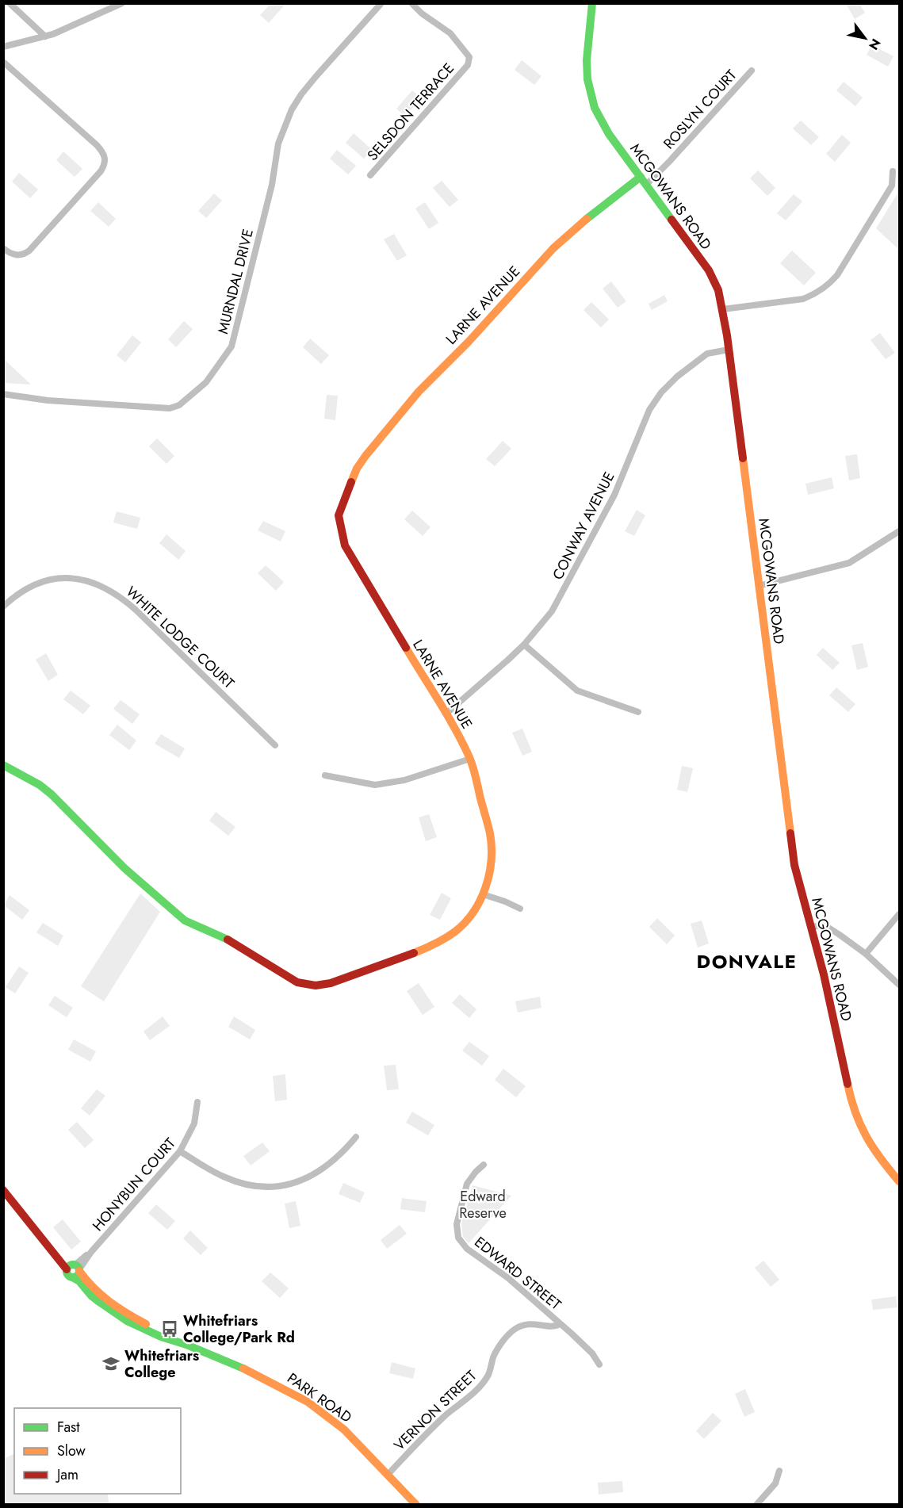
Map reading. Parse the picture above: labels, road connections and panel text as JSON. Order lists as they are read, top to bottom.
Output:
{
  "streets": {
    "street": [
      "ROSLYN COURT",
      "SELSDON TERRACE",
      "MCGOWANS ROAD",
      "MURNDAL DRIVE",
      "LARNE AVENUE",
      "CONWAY AVENUE",
      "WHITE LODGE COURT",
      "HONYBUN COURT",
      "EDWARD STREET",
      "PARK ROAD",
      "VERNON STREET"
    ]
  },
  "crossings": [
    ["ROSLYN COURT", "MCGOWANS ROAD"],
    ["MCGOWANS ROAD", "LARNE AVENUE"],
    ["MCGOWANS ROAD", "CONWAY AVENUE"],
    ["LARNE AVENUE", "CONWAY AVENUE"],
    ["HONYBUN COURT", "PARK ROAD"],
    ["EDWARD STREET", "VERNON STREET"],
    ["PARK ROAD", "VERNON STREET"]
  ],
  "districts": ["DONVALE"],
  "parks": ["Edward Reserve"],
  "places": {
    "bus stop": ["Whitefriars College/Park Rd"],
    "school or university": ["Whitefriars College"]
  },
  "legend": ["Fast", "Slow", "Jam"],
  "north": "bottom right"
}
